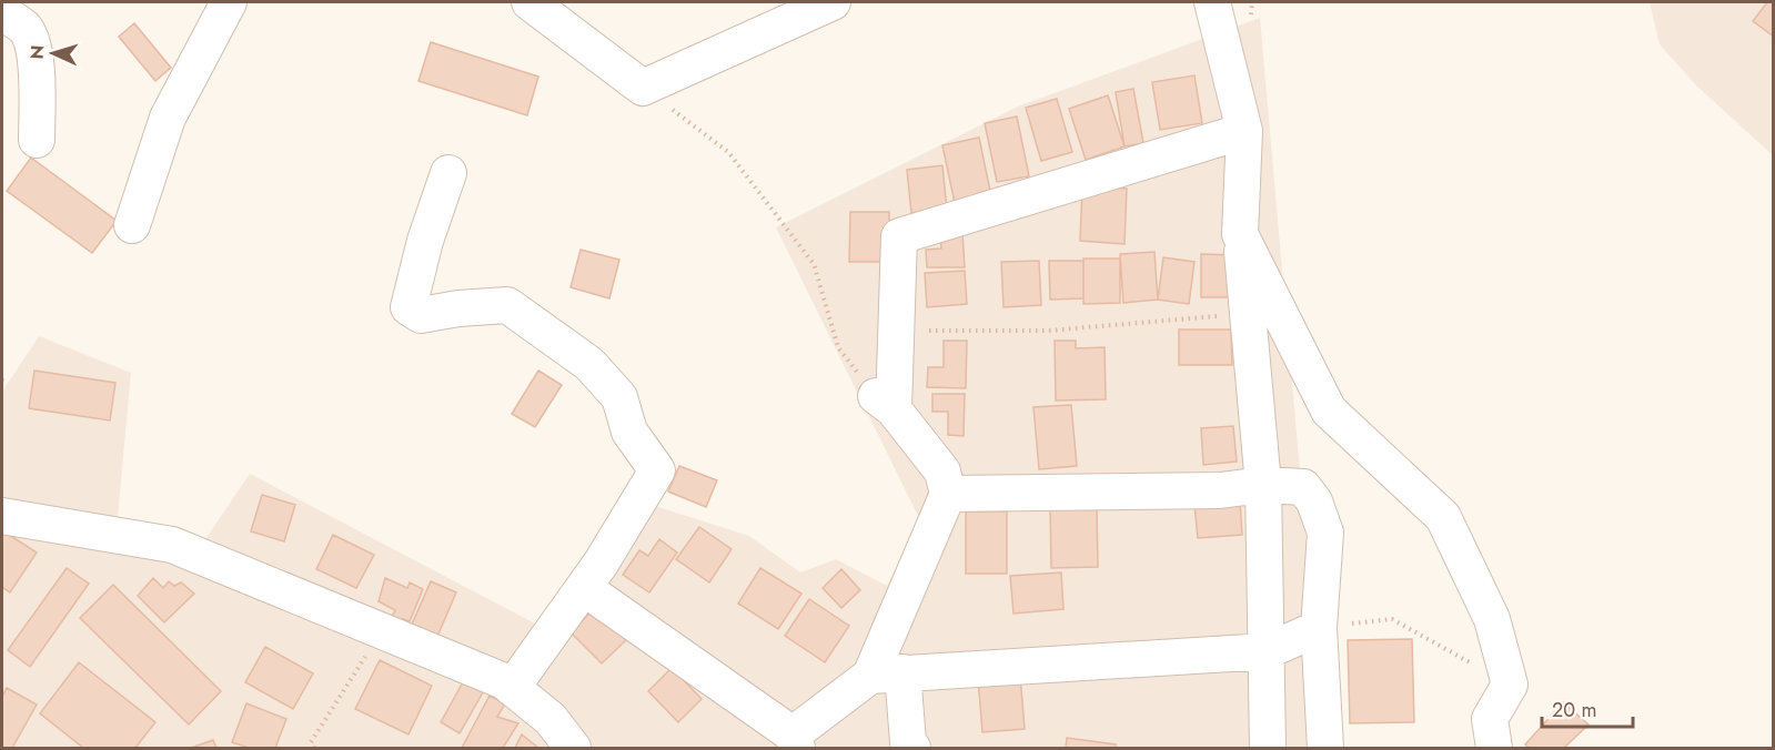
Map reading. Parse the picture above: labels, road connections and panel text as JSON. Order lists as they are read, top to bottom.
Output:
{
  "scale_bar": "20 m",
  "north": "left"
}
